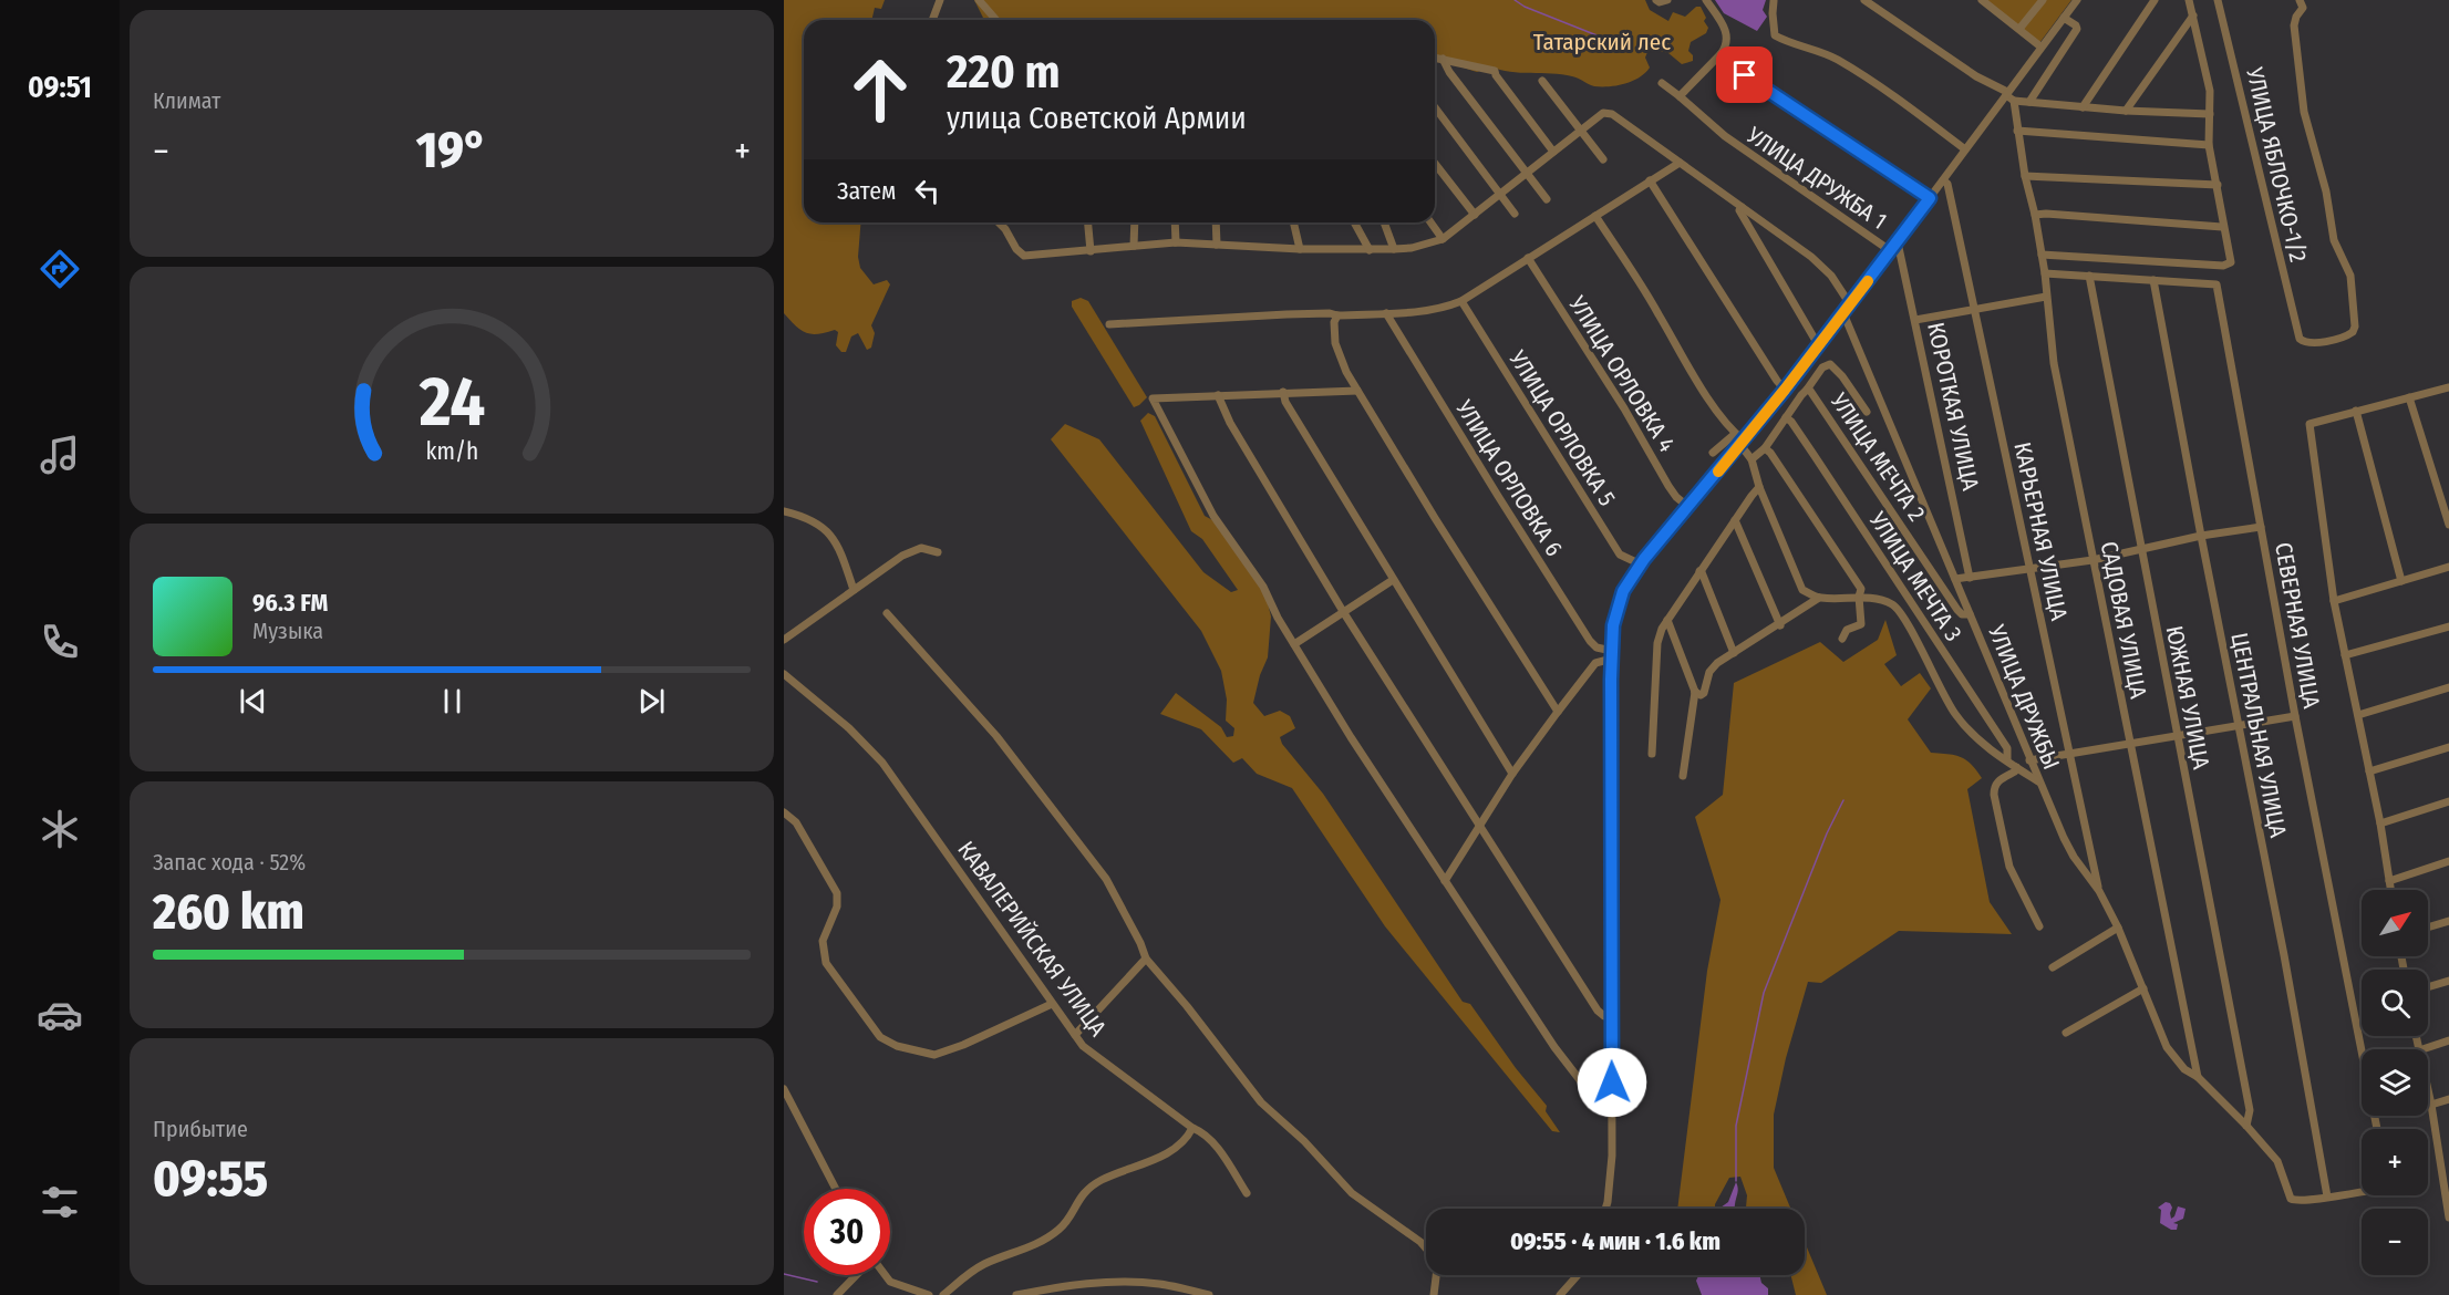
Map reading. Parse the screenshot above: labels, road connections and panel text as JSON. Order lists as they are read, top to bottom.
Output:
{
  "streets": {
    "street": [
      "УЛИЦА ЯБЛОЧКО-1/2",
      "УЛИЦА ДРУЖБА 1",
      "УЛИЦА ОРЛОВКА 4",
      "КОРОТКАЯ УЛИЦА",
      "УЛИЦА ОРЛОВКА 5",
      "УЛИЦА МЕЧТА 2",
      "УЛИЦА ОРЛОВКА 6",
      "КАРЬЕРНАЯ УЛИЦА",
      "УЛИЦА МЕЧТА 3",
      "САДОВАЯ УЛИЦА",
      "СЕВЕРНАЯ УЛИЦА",
      "УЛИЦА ДРУЖБЫ",
      "ЮЖНАЯ УЛИЦА",
      "ЦЕНТРАЛЬНАЯ УЛИЦА",
      "КАВАЛЕРИЙСКАЯ УЛИЦА"
    ]
  },
  "crossings": [
    ["УЛИЦА МЕЧТА 2", "УЛИЦА МЕЧТА 3"],
    ["УЛИЦА МЕЧТА 2", "УЛИЦА ДРУЖБЫ"],
    ["КАРЬЕРНАЯ УЛИЦА", "УЛИЦА ДРУЖБЫ"],
    ["САДОВАЯ УЛИЦА", "СЕВЕРНАЯ УЛИЦА"],
    ["САДОВАЯ УЛИЦА", "УЛИЦА ДРУЖБЫ"],
    ["СЕВЕРНАЯ УЛИЦА", "ЮЖНАЯ УЛИЦА"],
    ["СЕВЕРНАЯ УЛИЦА", "ЦЕНТРАЛЬНАЯ УЛИЦА"]
  ],
  "parks": ["Татарский лес"],
  "north": "top right",
  "page": {
    "tabs": "09:51",
    "tile": [
      "Климат",
      ["Запас хода · 52%", "260 km"],
      ["Прибытие", "09:55"]
    ],
    "turn": ["220 m", "улица Советской Армии"],
    "heat": ["−", "19°", "+"],
    "then": "Затем",
    "song": ["96.3 FM", "Музыка"],
    "map_buttons": ["+", "−"],
    "limit": "30",
    "trip": "09:55 · 4 мин · 1.6 km",
    "gauge": ["24", "km/h"]
  }
}
